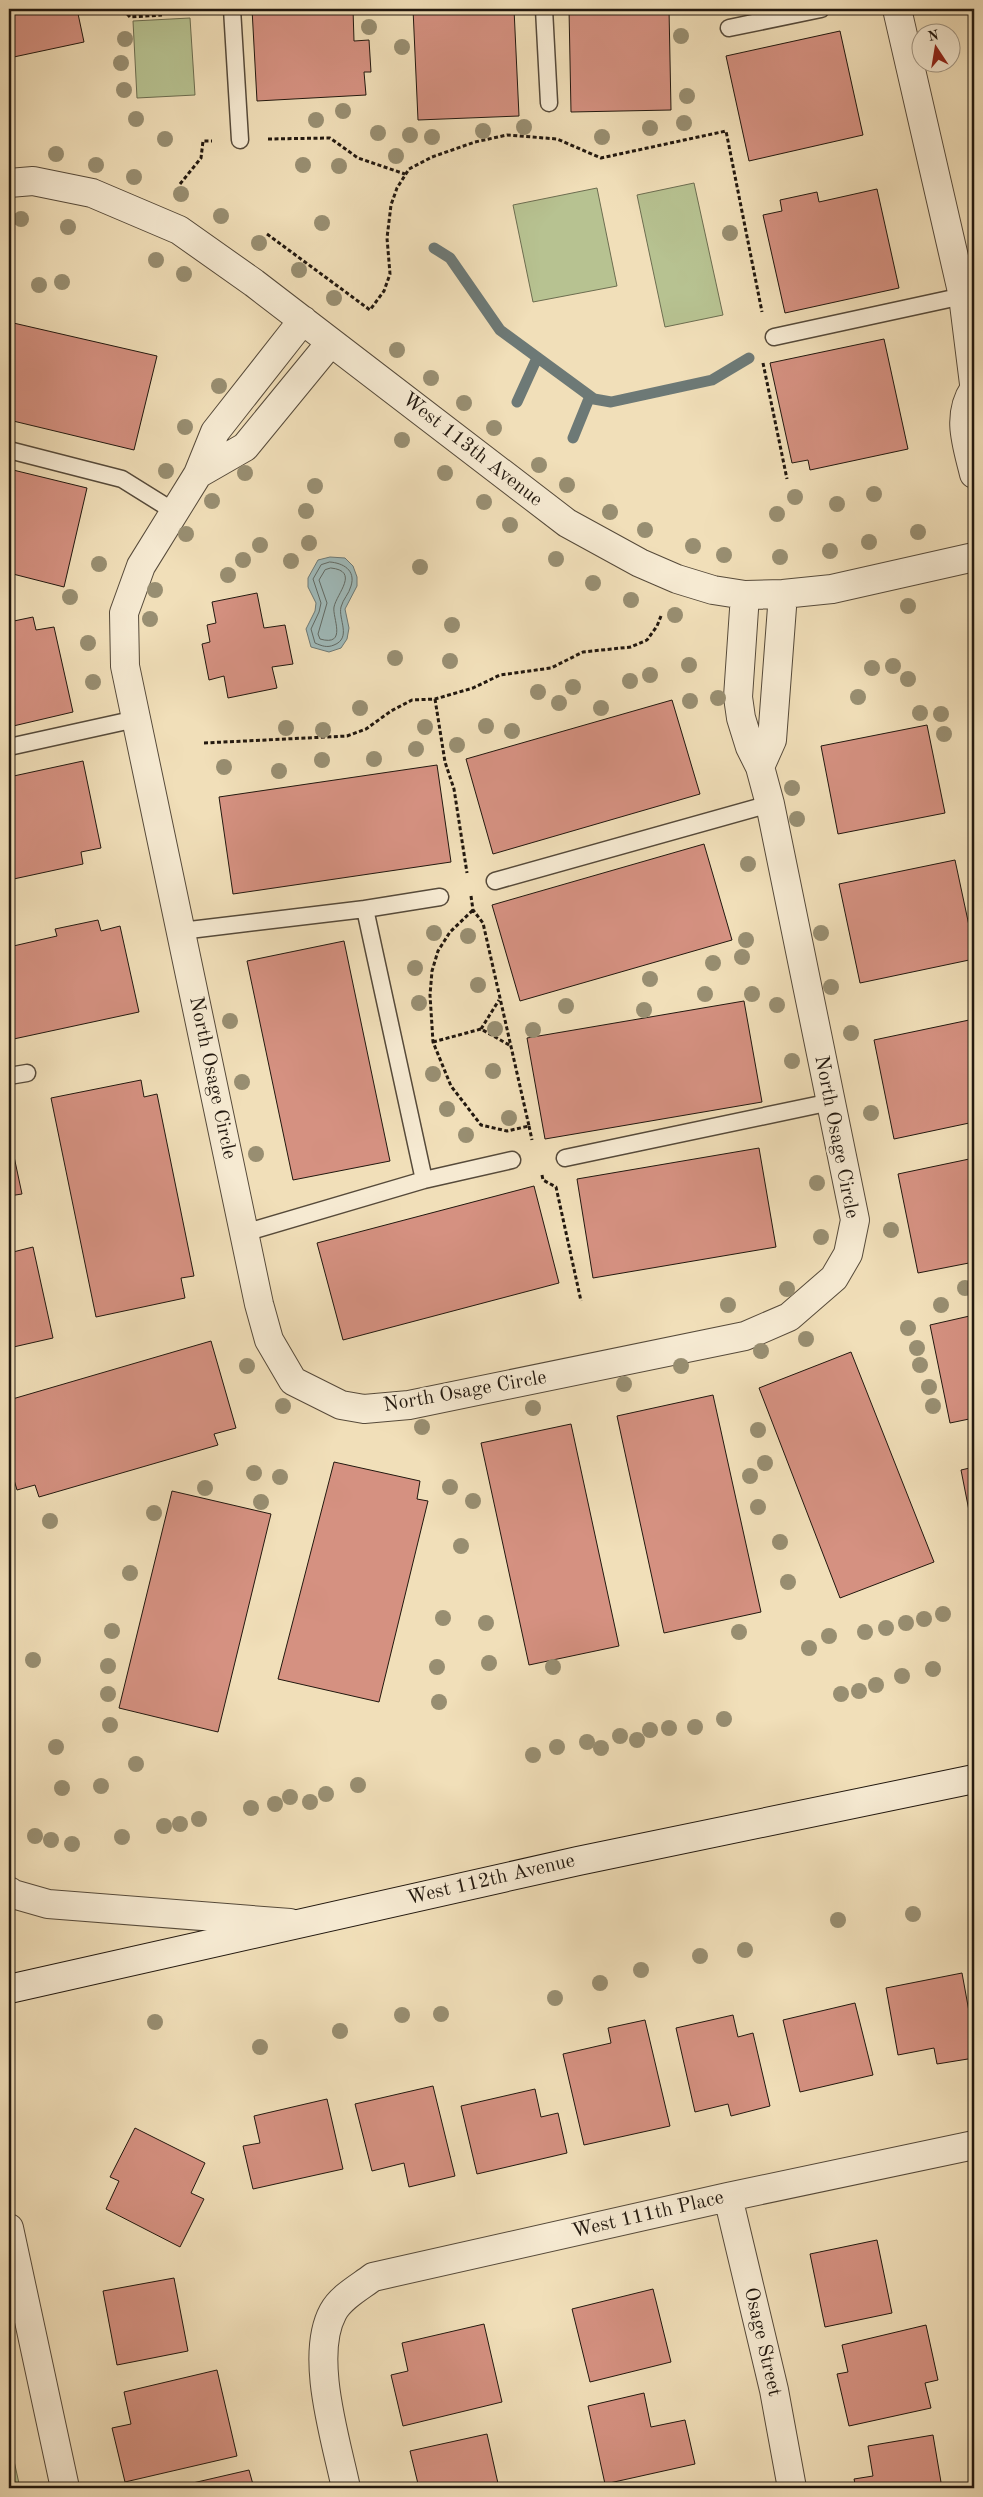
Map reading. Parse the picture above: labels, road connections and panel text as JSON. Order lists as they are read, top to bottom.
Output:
{
  "streets": {
    "street": [
      "West 113th Avenue",
      "North Osage Circle",
      "West 112th Avenue",
      "West 111th Place",
      "Osage Street"
    ]
  },
  "crossings": [
    ["West 113th Avenue", "North Osage Circle"],
    ["West 111th Place", "Osage Street"]
  ],
  "north": "top"
}
